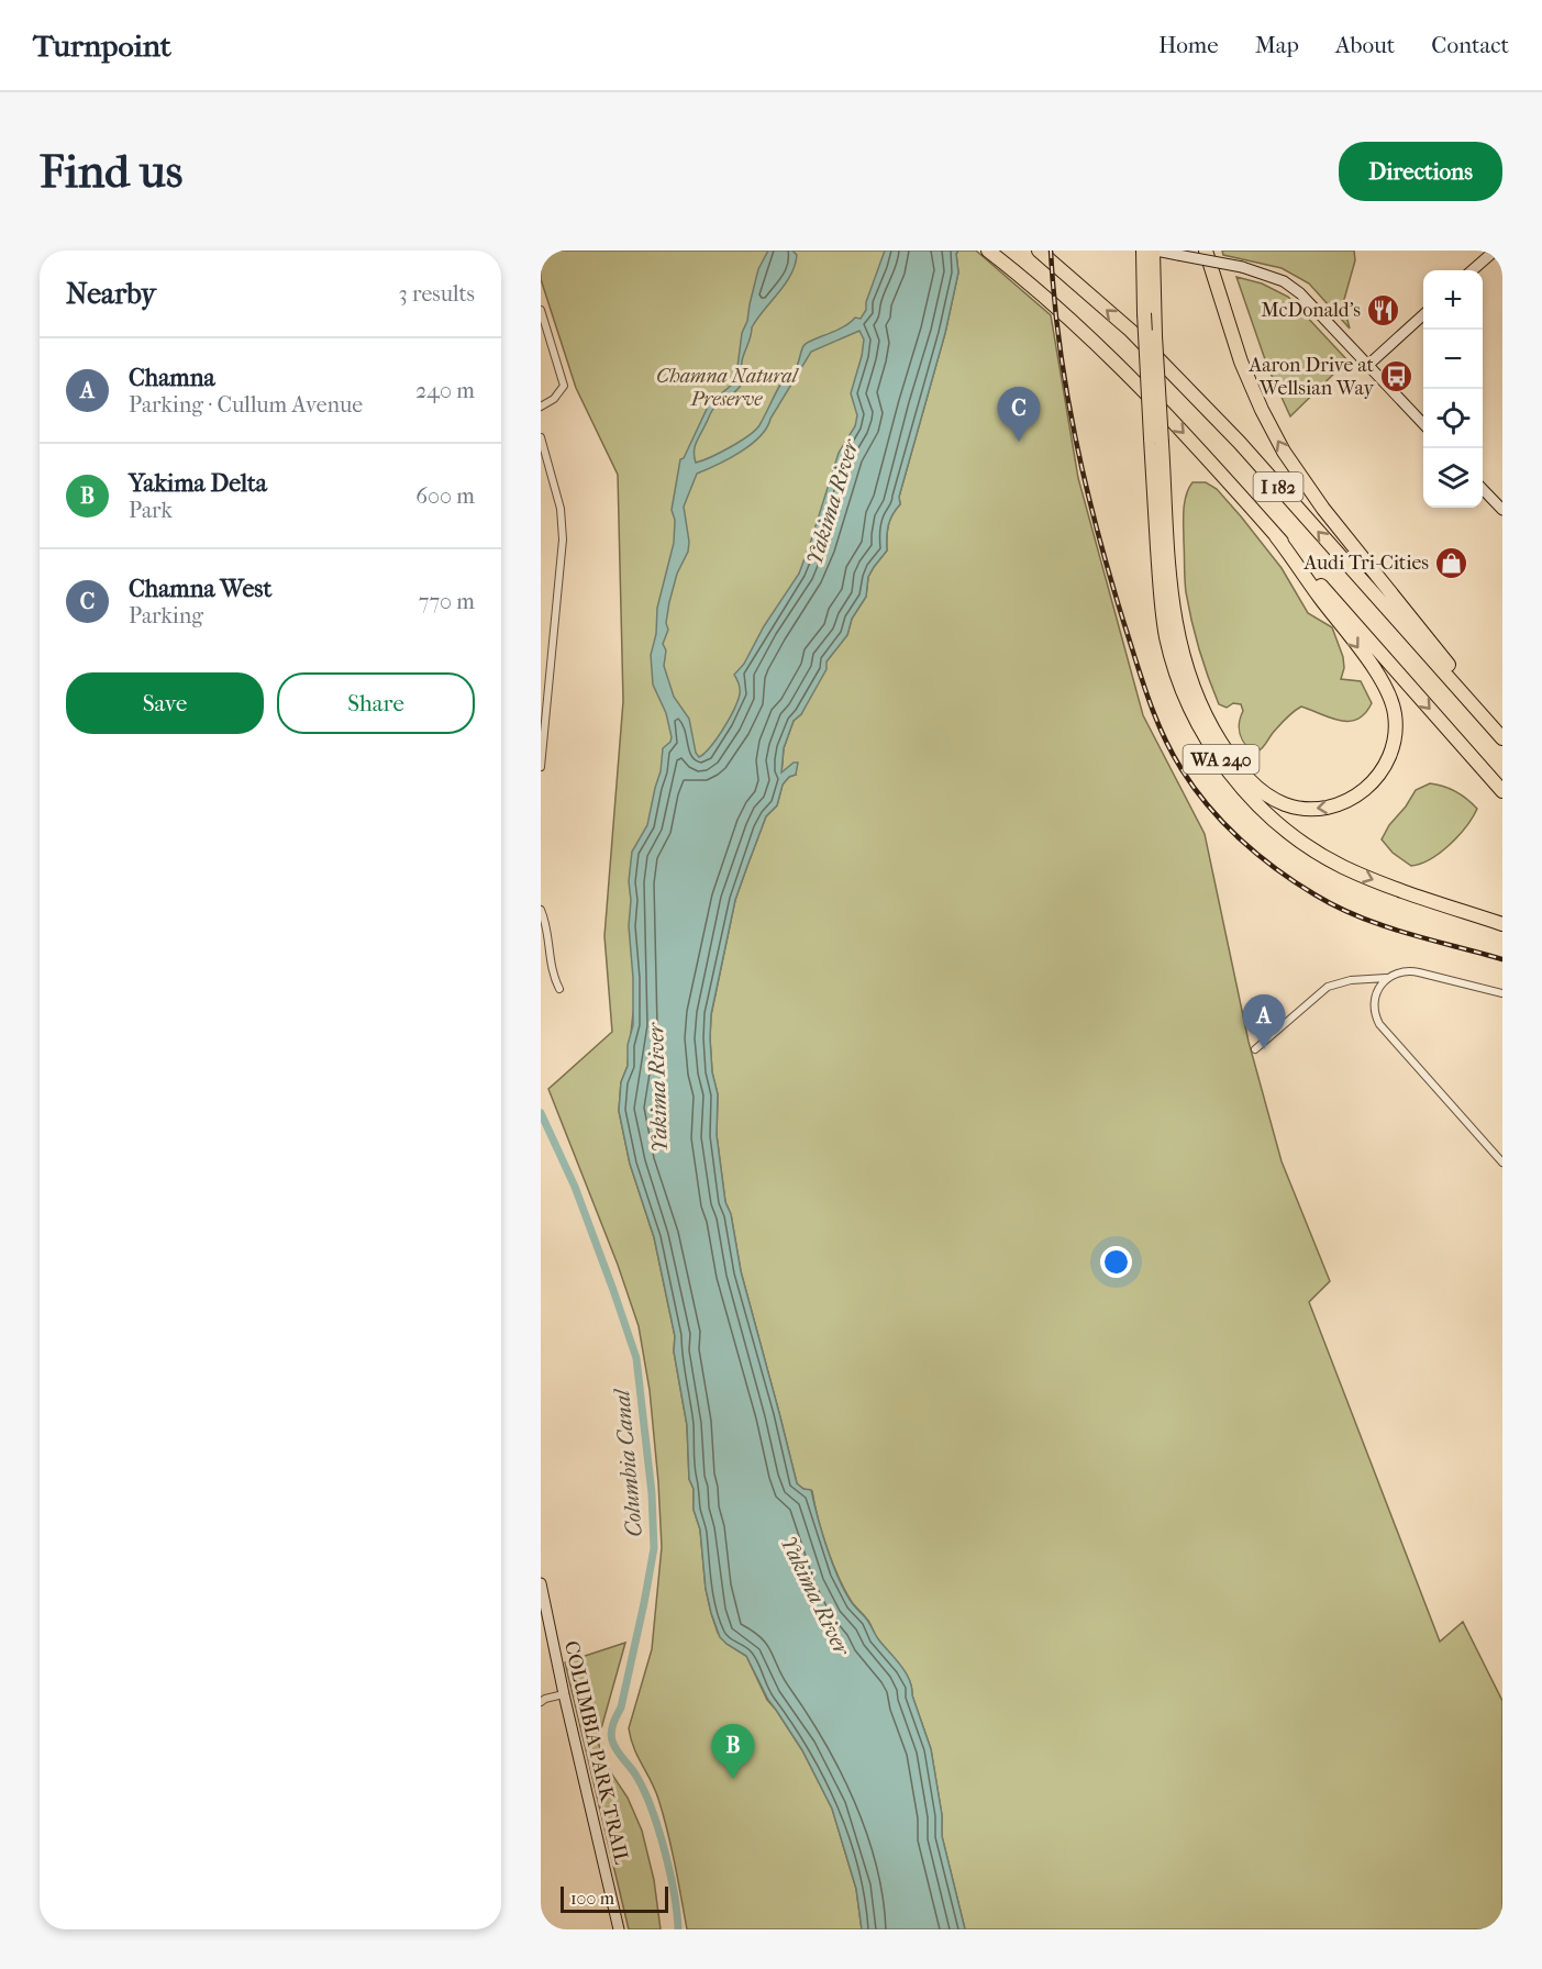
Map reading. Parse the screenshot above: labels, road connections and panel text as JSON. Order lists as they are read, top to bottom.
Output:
{
  "streets": {
    "highway": ["I 182", "WA 240"],
    "main road": ["COLUMBIA PARK TRAIL"]
  },
  "water": ["Yakima River", "Columbia Canal"],
  "parks": ["Chamna Natural Preserve"],
  "places": {
    "restaurant": ["McDonald's"],
    "bus stop": ["Aaron Drive at Wellsian Way"],
    "shop": ["Audi Tri-Cities"]
  },
  "scale_bar": "100 m",
  "page": {
    "header": "Turnpoint",
    "nav": [
      "Home",
      "Map",
      "About",
      "Contact"
    ],
    "buttons": [
      "Directions",
      ["Save", "Share"]
    ],
    "title": "Find us",
    "heading": ["Nearby", "3 results"],
    "map_buttons": ["+", "−"],
    "list": [
      {
        "mark": "A",
        "name": "Chamna",
        "note": "Parking · Cullum Avenue",
        "value": "240 m"
      },
      {
        "mark": "B",
        "name": "Yakima Delta",
        "note": "Park",
        "value": "600 m"
      },
      {
        "mark": "C",
        "name": "Chamna West",
        "note": "Parking",
        "value": "770 m"
      }
    ],
    "pins": ["C", "A", "B"],
    "scale": "100 m"
  }
}
